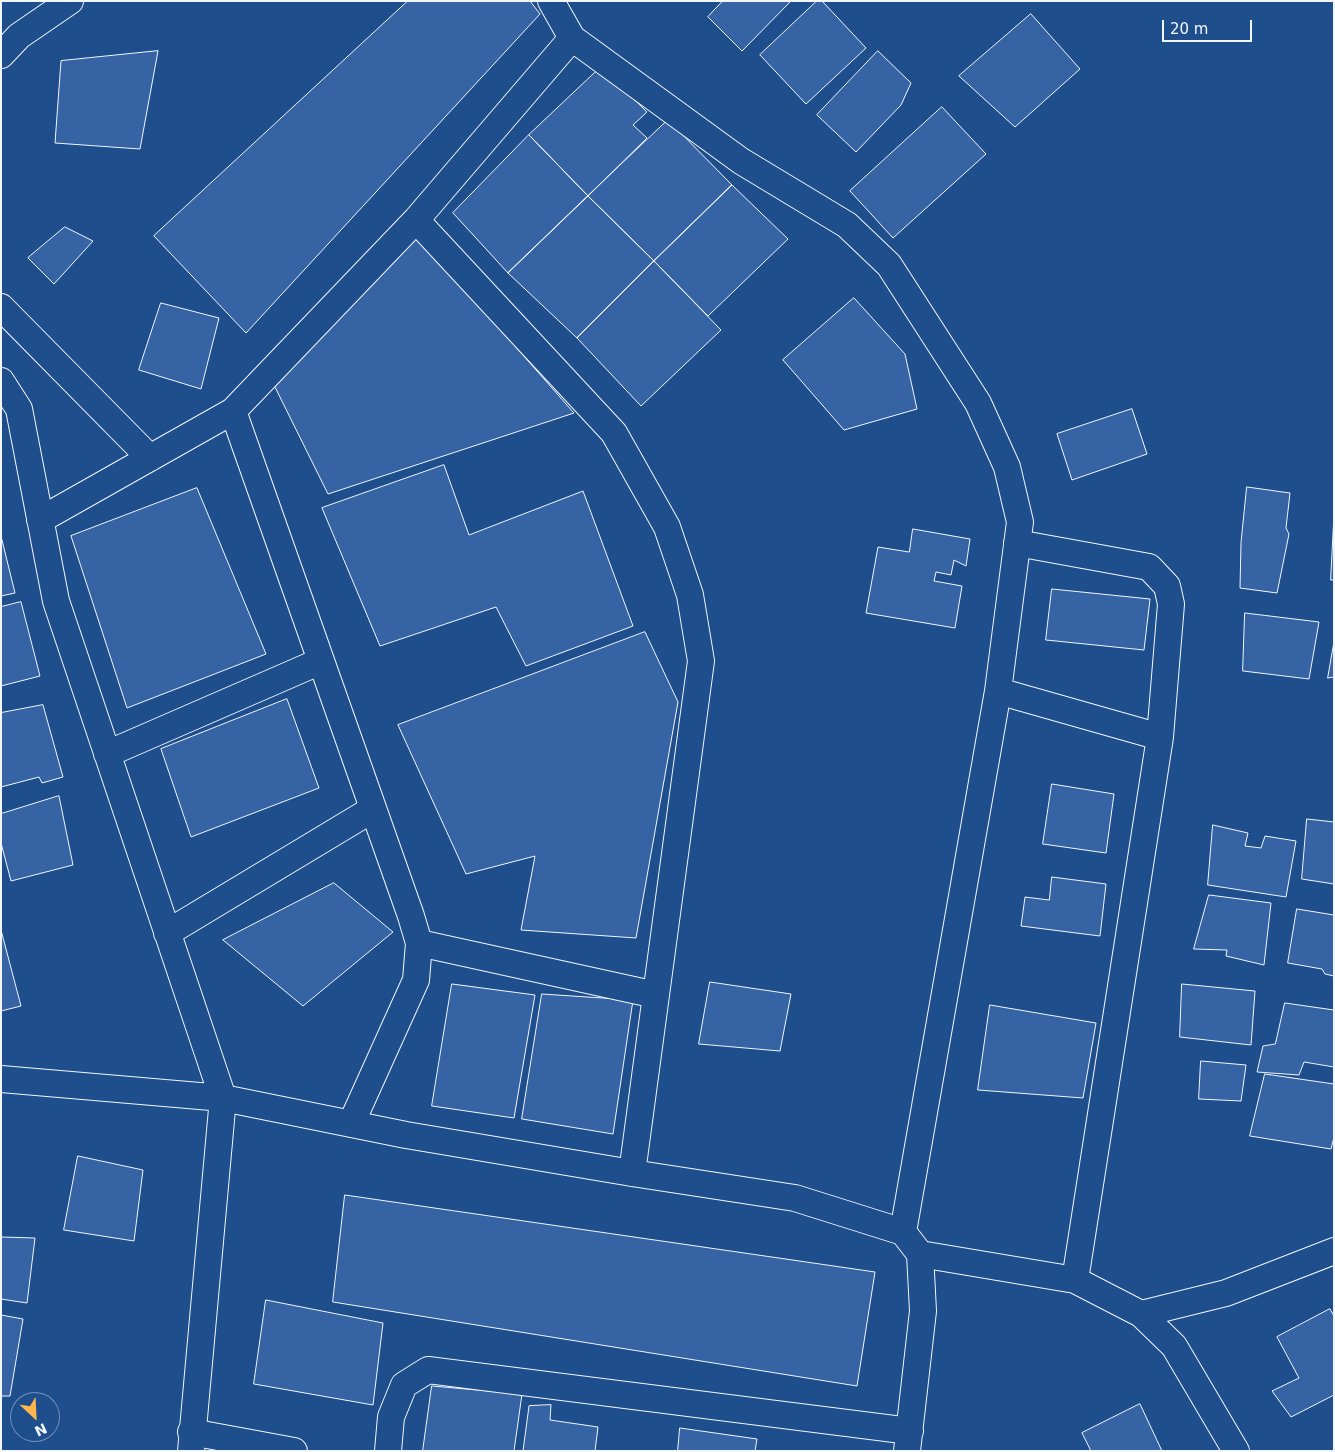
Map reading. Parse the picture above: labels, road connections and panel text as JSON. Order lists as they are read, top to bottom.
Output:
{
  "scale_bar": "20 m",
  "north": "bottom right"
}
